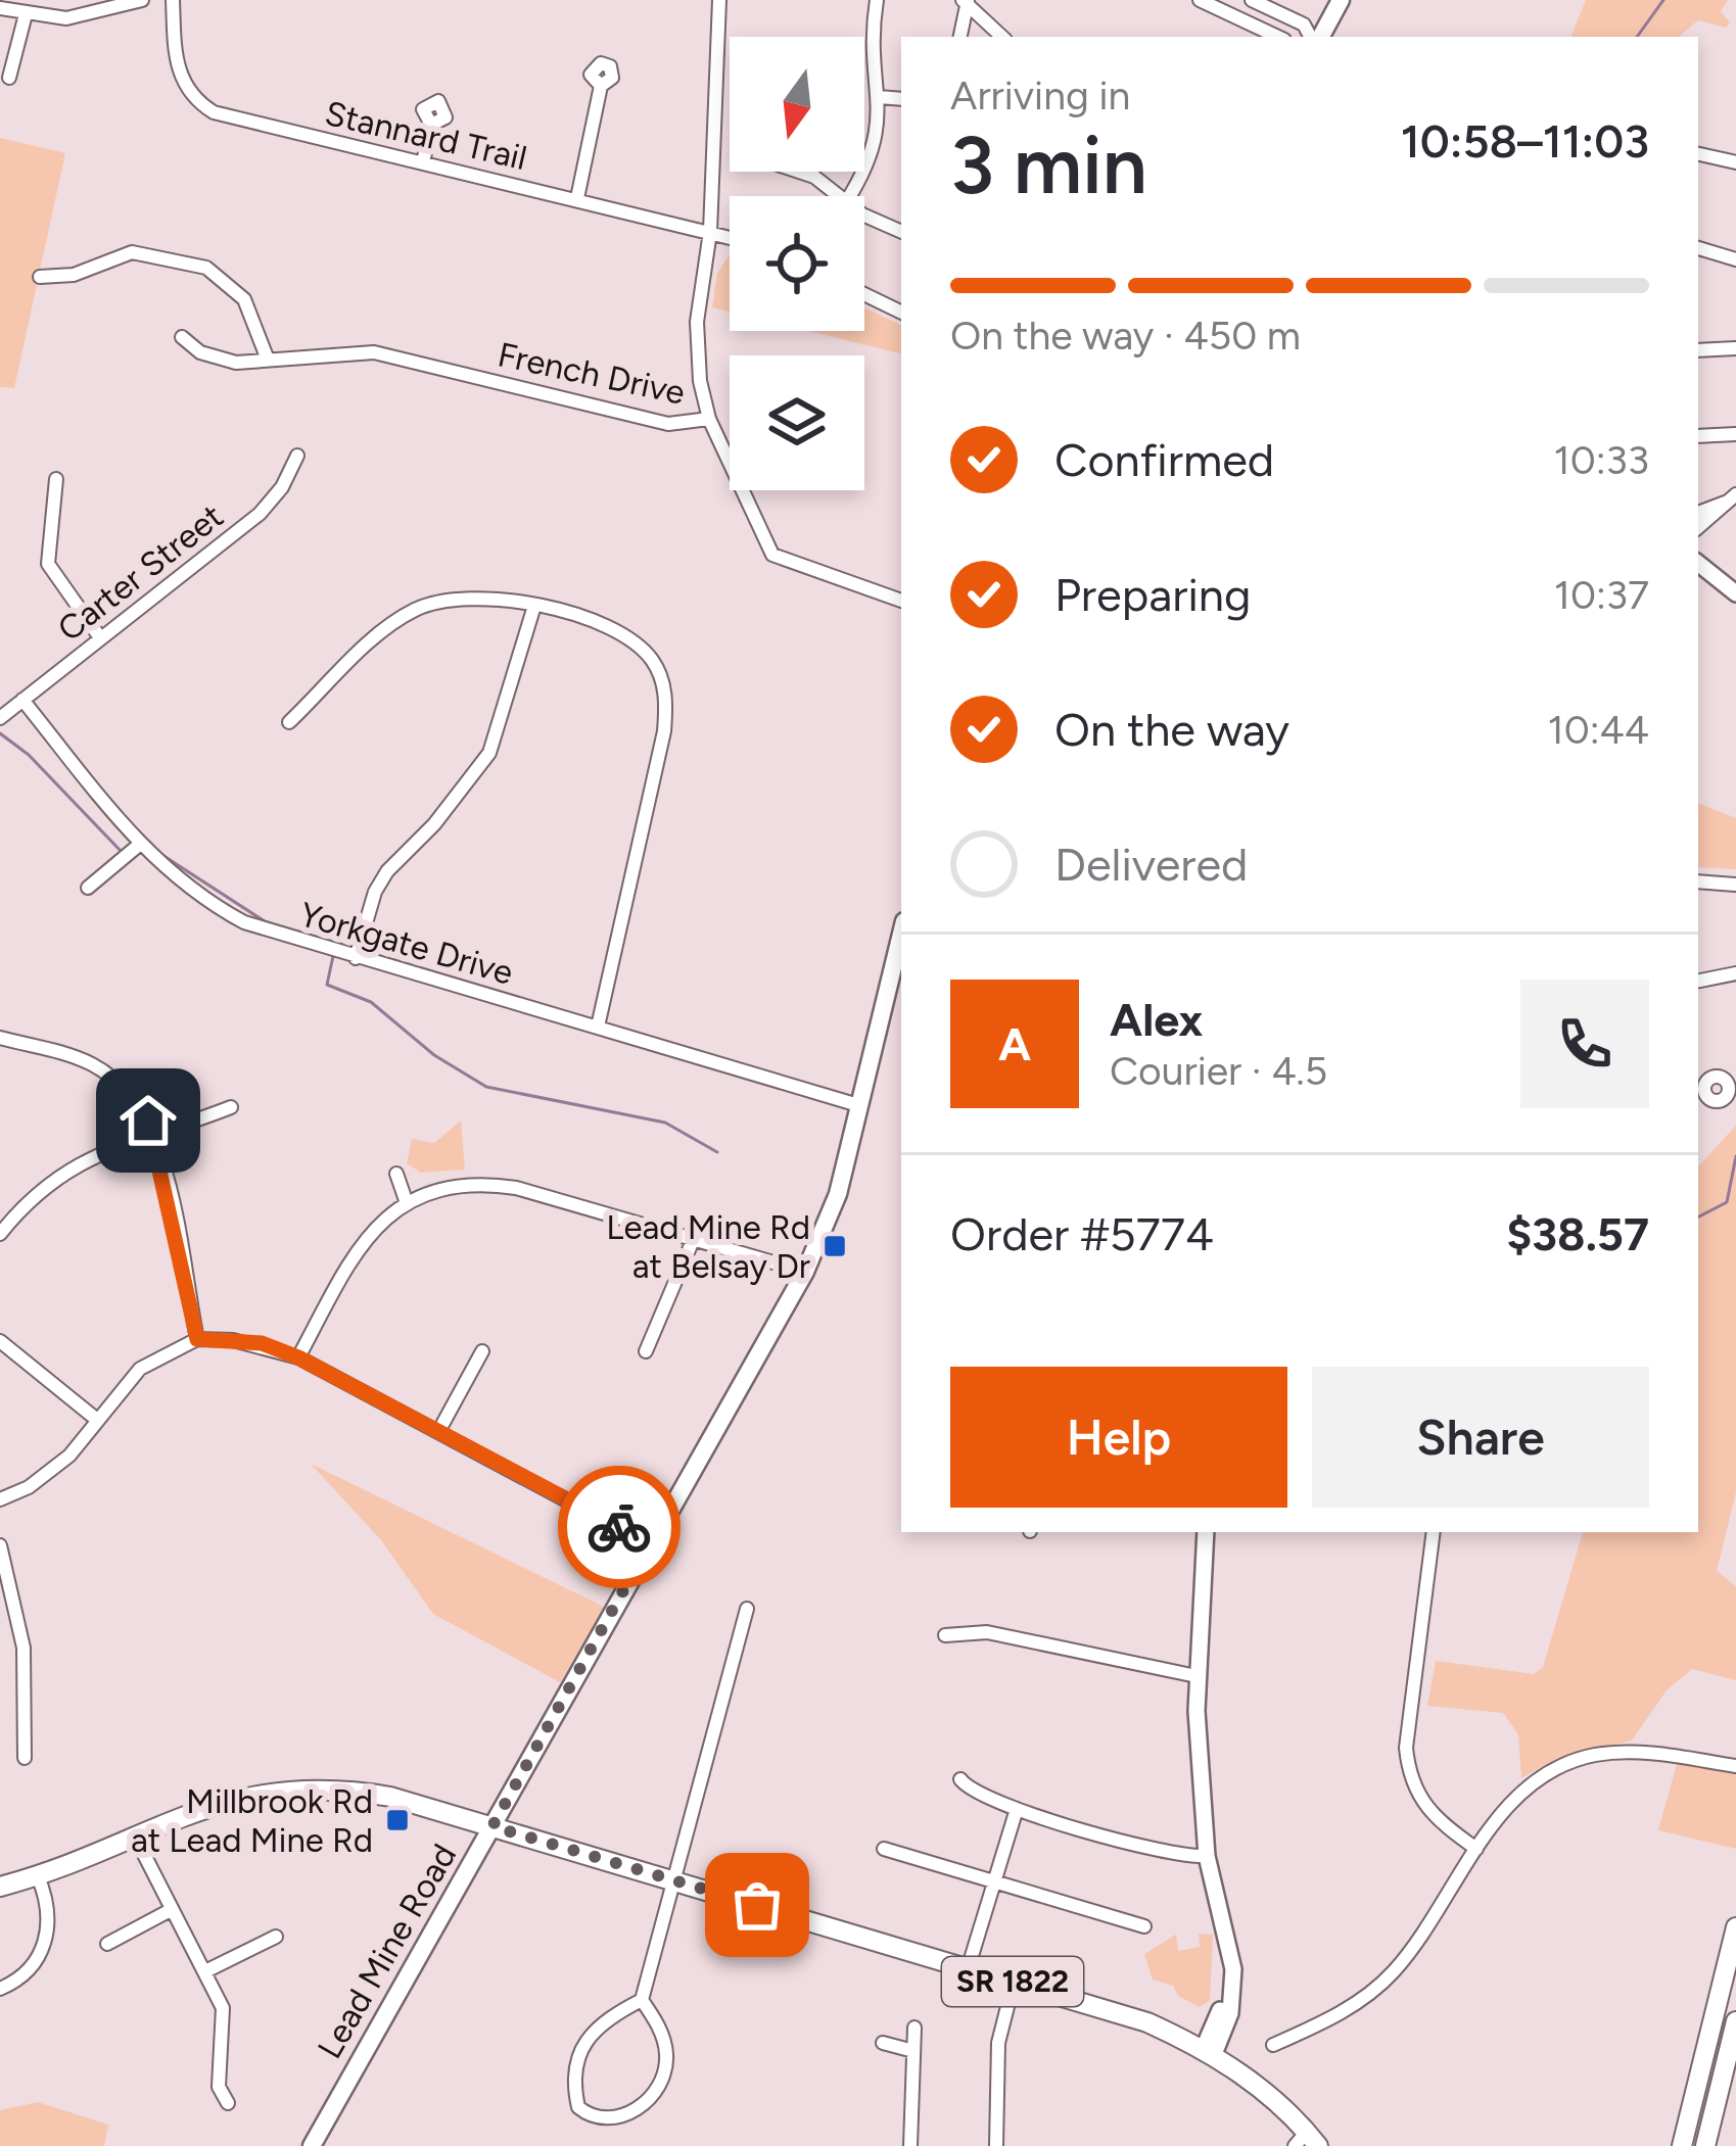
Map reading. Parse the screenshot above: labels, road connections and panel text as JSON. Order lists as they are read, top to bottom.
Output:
{
  "streets": {
    "main road": ["Lead Mine Road", "SR 1822"],
    "street": [
      "Stannard Trail",
      "French Drive",
      "Carter Street",
      "Yorkgate Drive"
    ]
  },
  "crossings": [
    ["Carter Street", "Yorkgate Drive"],
    ["Yorkgate Drive", "Lead Mine Road"],
    ["Lead Mine Road", "SR 1822"]
  ],
  "places": {
    "transit": ["Lead Mine Rd at Belsay Dr", "Millbrook Rd at Lead Mine Rd"]
  },
  "north": "bottom",
  "page": {
    "heading": ["3 min", "Arriving in", "10:58–11:03"],
    "panel": [
      "Alex",
      "Courier · 4.5",
      "Order #5774",
      "$38.57"
    ],
    "bar": "On the way · 450 m",
    "list": [
      ["Confirmed", "10:33"],
      ["Preparing", "10:37"],
      ["On the way", "10:44"],
      "Delivered"
    ],
    "round": "A",
    "buttons": ["Help", "Share"]
  }
}
